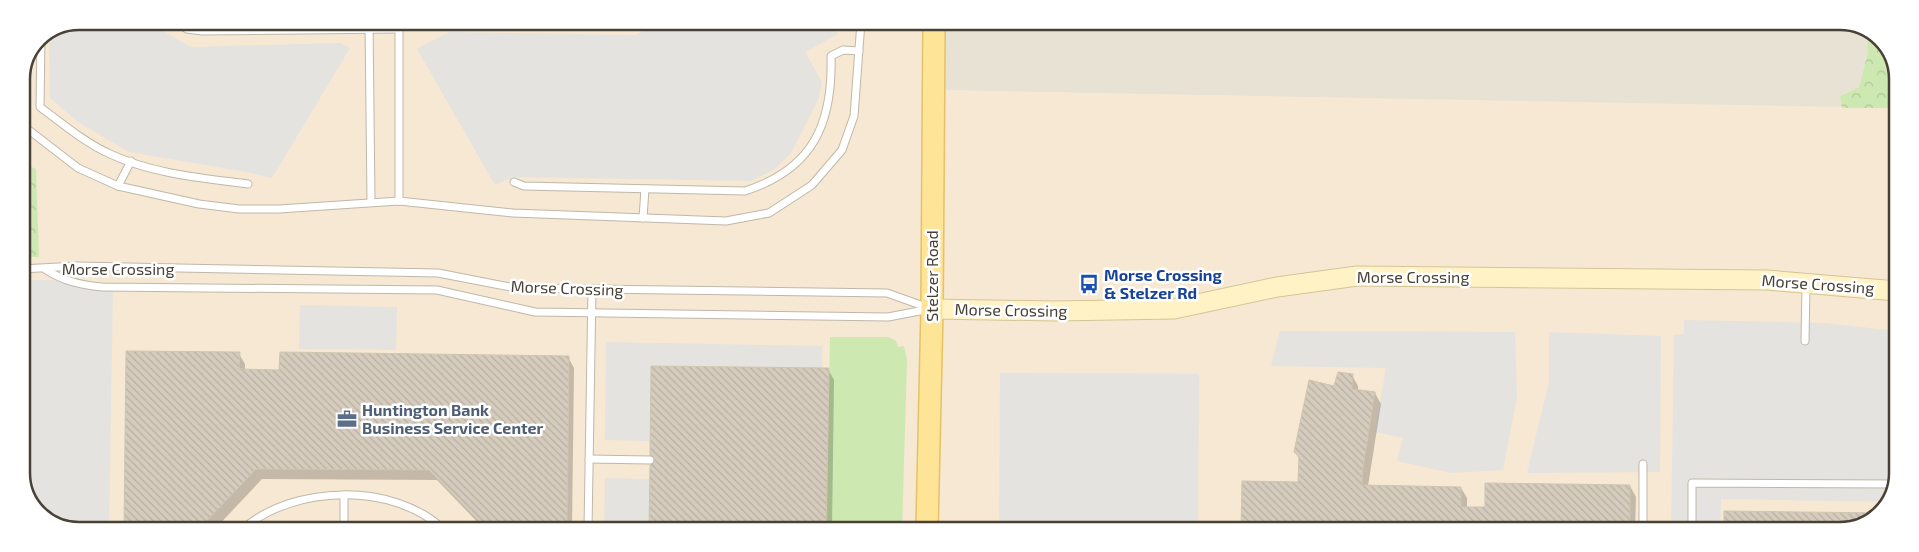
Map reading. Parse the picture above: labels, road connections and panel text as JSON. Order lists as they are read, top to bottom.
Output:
{
  "streets": {
    "main road": ["Morse Crossing", "Stelzer Road"]
  },
  "crossings": [
    ["Morse Crossing", "Stelzer Road"]
  ],
  "places": {
    "bus stop": ["Morse Crossing & Stelzer Rd"],
    "office": ["Huntington Bank Business Service Center"]
  }
}
